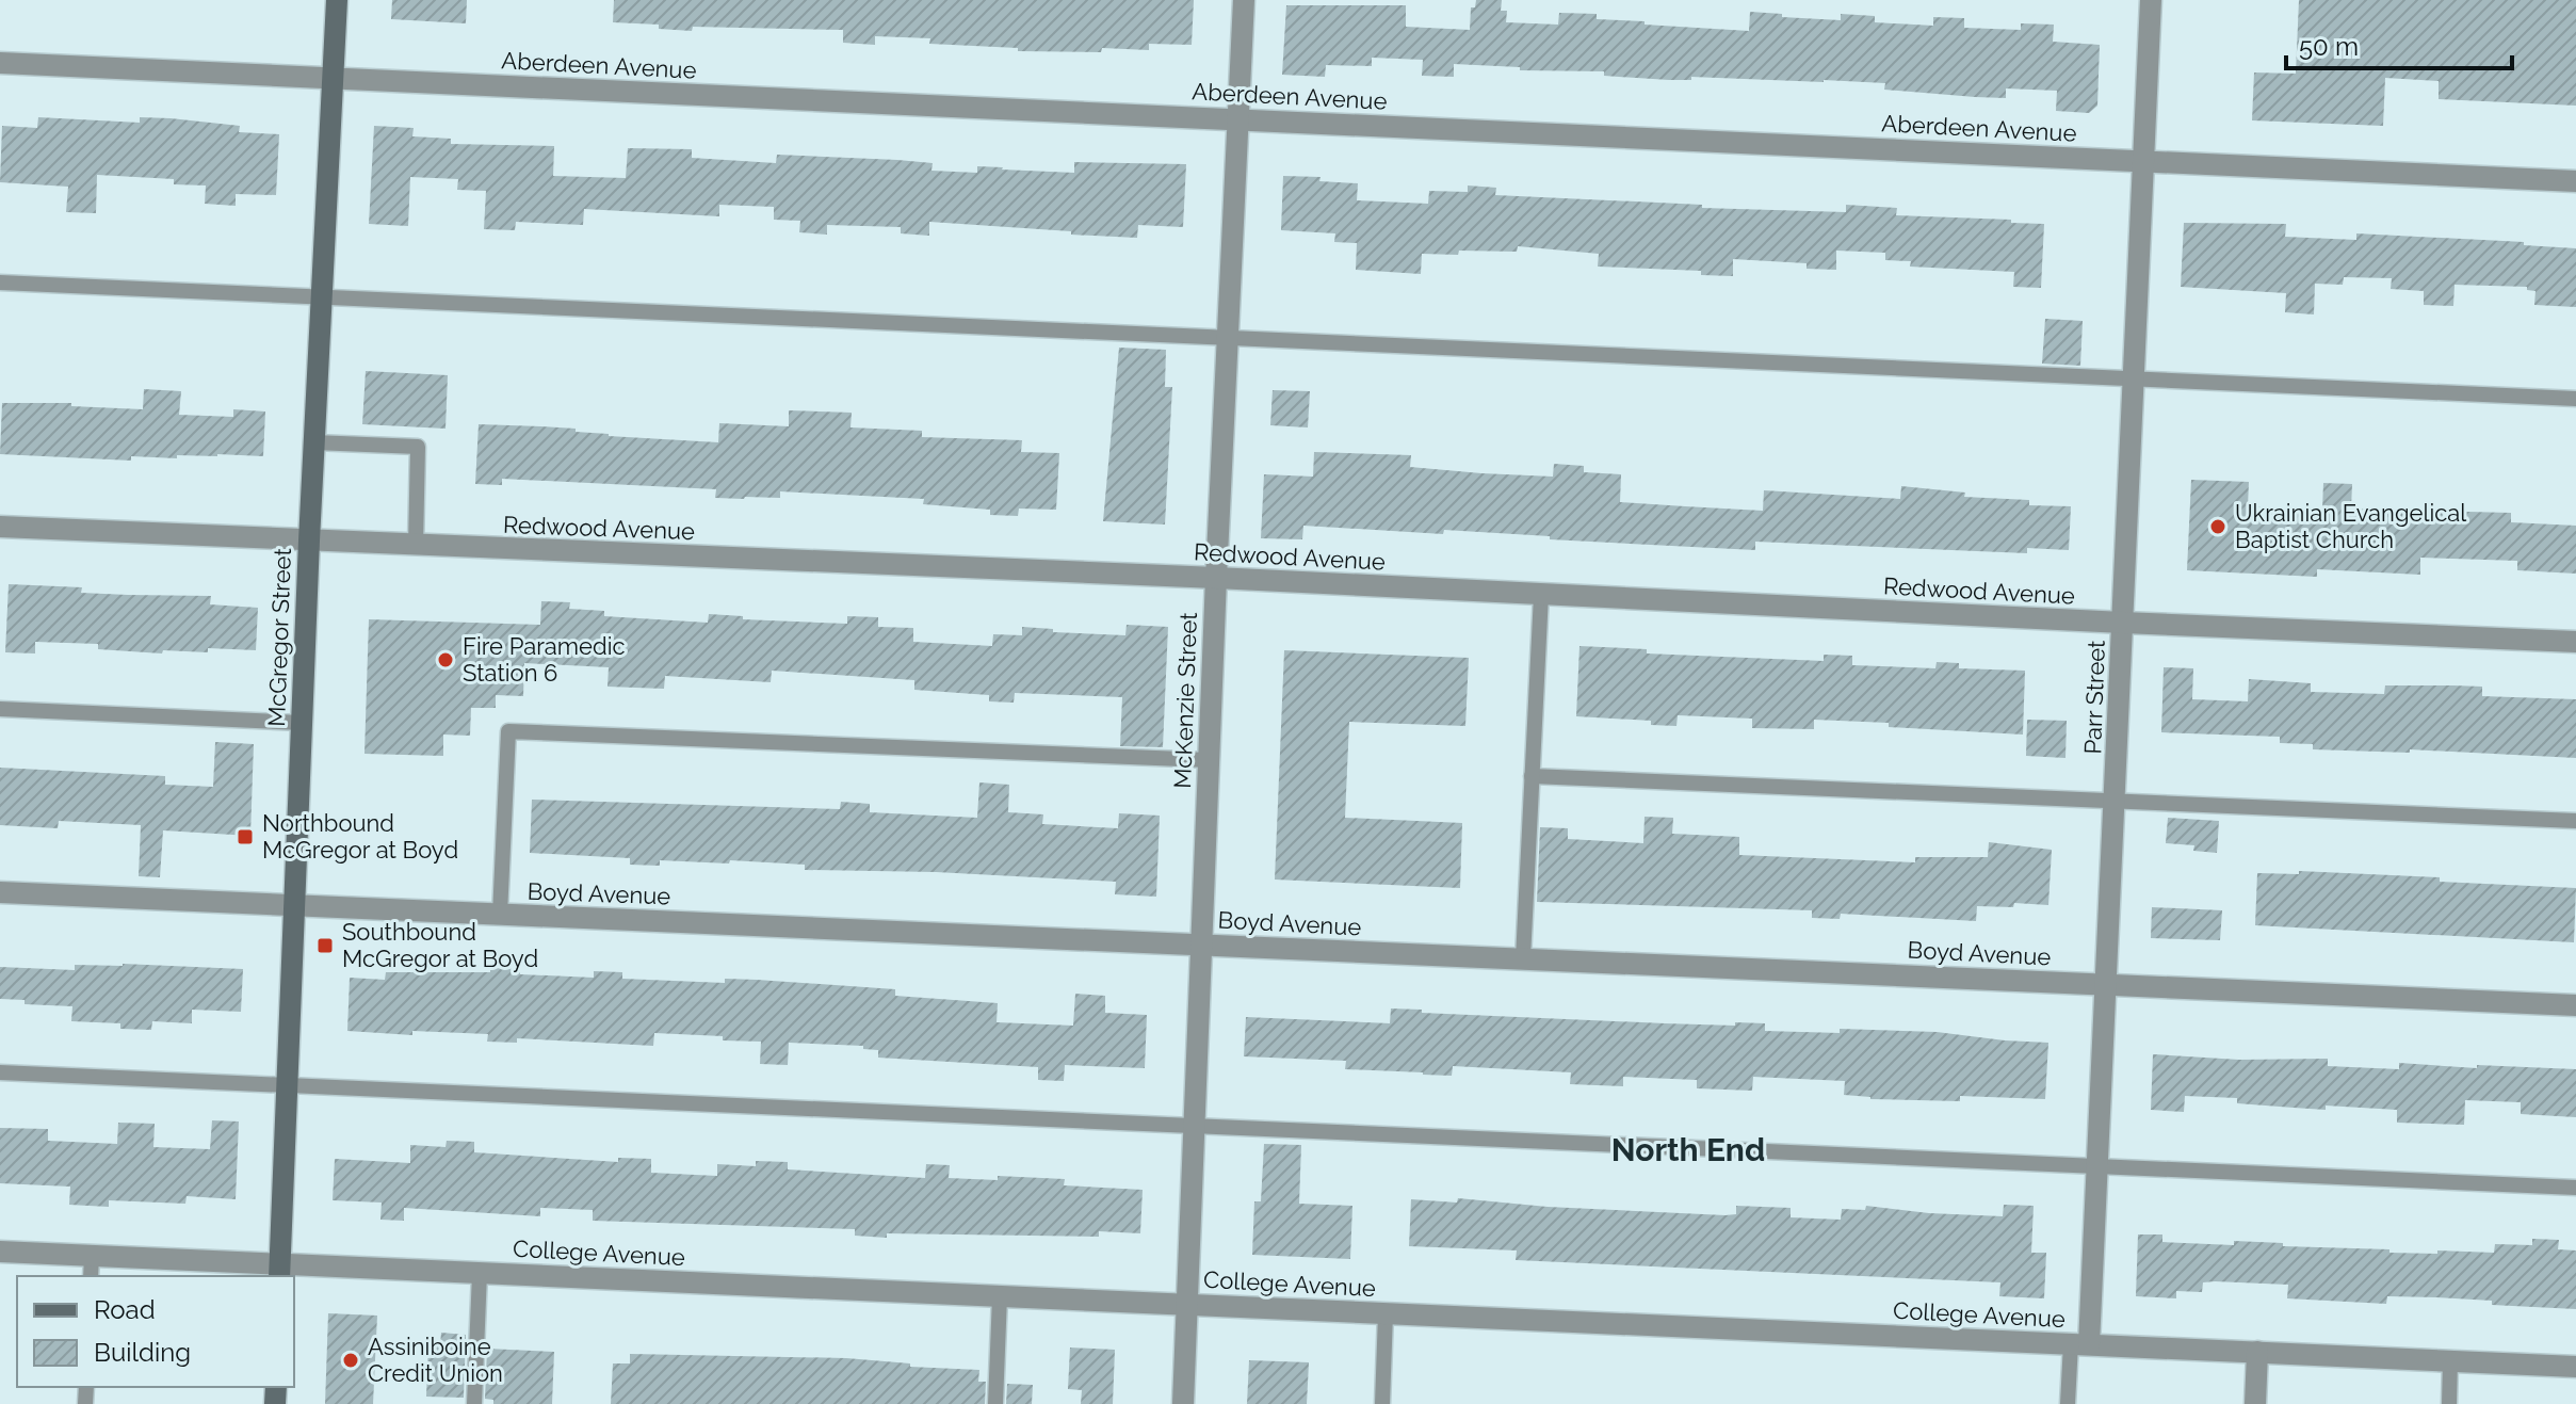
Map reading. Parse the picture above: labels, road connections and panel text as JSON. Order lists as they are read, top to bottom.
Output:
{
  "streets": {
    "main road": ["McGregor Street"],
    "street": [
      "Aberdeen Avenue",
      "Redwood Avenue",
      "Parr Street",
      "McKenzie Street",
      "Boyd Avenue",
      "College Avenue"
    ]
  },
  "crossings": [
    ["Aberdeen Avenue", "McGregor Street"],
    ["Aberdeen Avenue", "Parr Street"],
    ["Aberdeen Avenue", "McKenzie Street"],
    ["Redwood Avenue", "McGregor Street"],
    ["Redwood Avenue", "Parr Street"],
    ["Redwood Avenue", "McKenzie Street"],
    ["McGregor Street", "Boyd Avenue"],
    ["McGregor Street", "College Avenue"],
    ["Parr Street", "Boyd Avenue"],
    ["Parr Street", "College Avenue"],
    ["McKenzie Street", "Boyd Avenue"],
    ["McKenzie Street", "College Avenue"]
  ],
  "districts": ["North End"],
  "places": {
    "other": ["Ukrainian Evangelical Baptist Church", "Fire Paramedic Station 6", "Assiniboine Credit Union"],
    "transit": ["Northbound McGregor at Boyd", "Southbound McGregor at Boyd"]
  },
  "legend": ["Road", "Building"],
  "scale_bar": "50 m"
}
